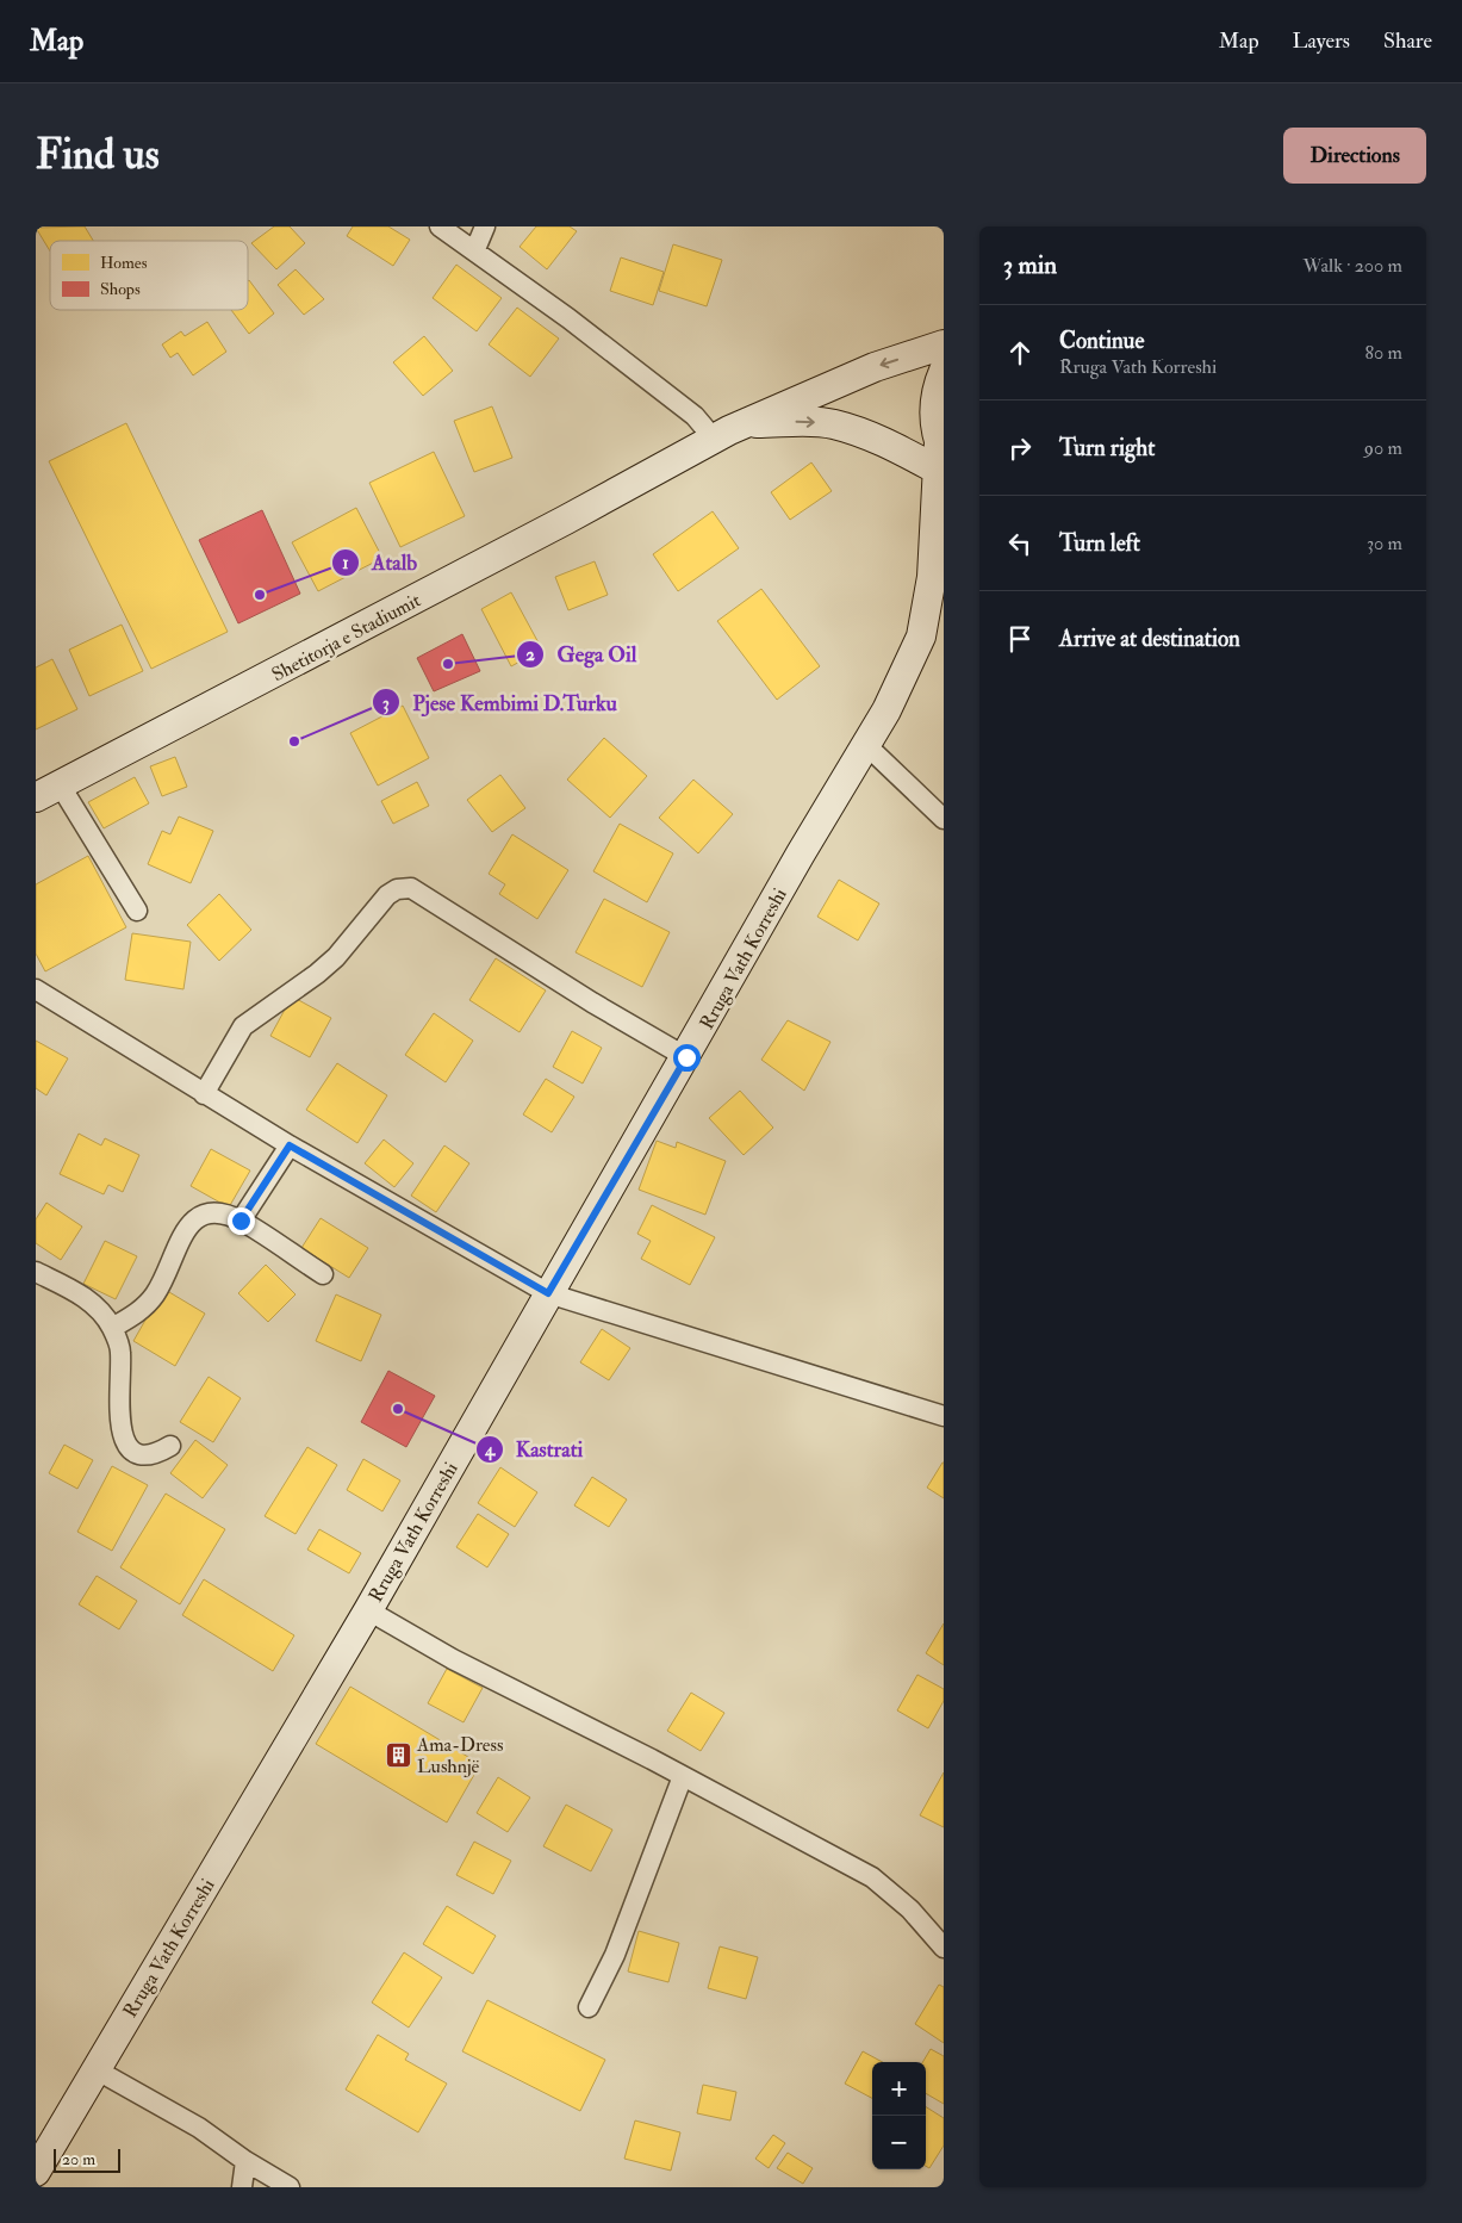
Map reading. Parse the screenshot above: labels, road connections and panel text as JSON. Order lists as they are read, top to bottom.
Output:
{
  "streets": {
    "main road": ["Shetitorja e Stadiumit", "Rruga Vath Korreshi"]
  },
  "crossings": [
    ["Shetitorja e Stadiumit", "Rruga Vath Korreshi"]
  ],
  "places": {
    "other": [
      "Atalb",
      "Gega Oil",
      "Pjese Kembimi D.Turku",
      "Kastrati"
    ],
    "building": ["Ama-Dress Lushnjë"]
  },
  "legend": ["Homes", "Shops"],
  "scale_bar": "20 m",
  "page": {
    "header": "Map",
    "nav": ["Map", "Layers", "Share"],
    "buttons": "Directions",
    "title": "Find us",
    "heading": ["3 min", "Walk · 200 m"],
    "list": [
      ["Continue", "Rruga Vath Korreshi", "80 m"],
      ["Turn right", "90 m"],
      ["Turn left", "30 m"],
      "Arrive at destination"
    ],
    "map_buttons": ["+", "−"],
    "scale": "20 m"
  }
}
